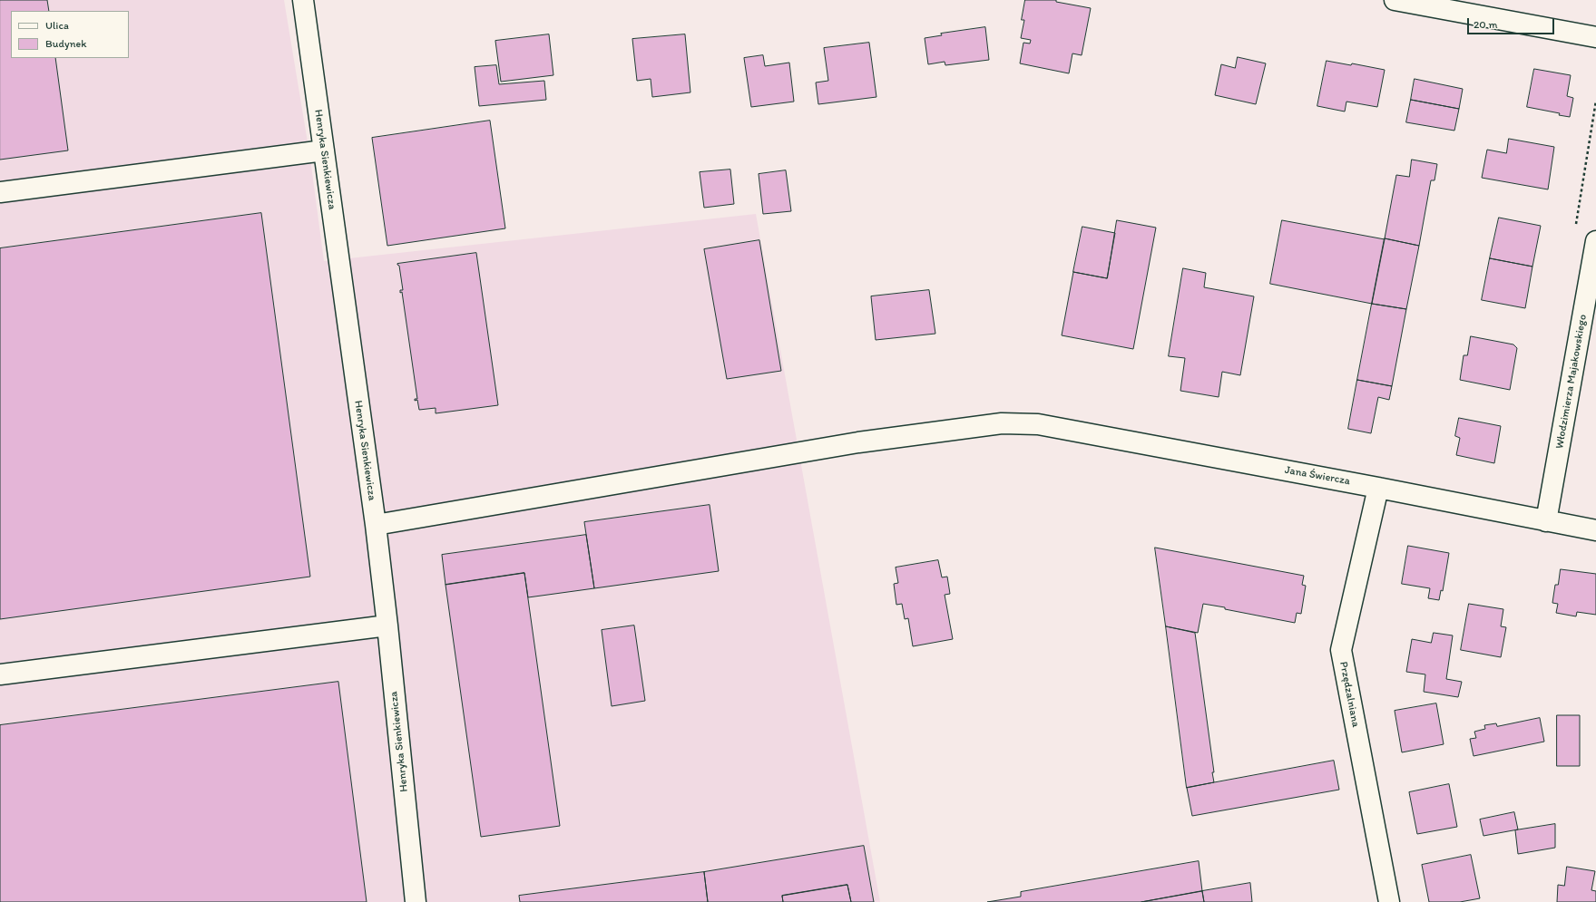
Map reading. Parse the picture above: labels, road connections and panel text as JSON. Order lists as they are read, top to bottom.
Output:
{
  "streets": {
    "street": [
      "Henryka Sienkiewicza",
      "Włodzimierza Majakowskiego",
      "Jana Świercza",
      "Przędzalniana"
    ]
  },
  "crossings": [
    ["Henryka Sienkiewicza", "Jana Świercza"],
    ["Włodzimierza Majakowskiego", "Jana Świercza"],
    ["Jana Świercza", "Przędzalniana"]
  ],
  "legend": ["Ulica", "Budynek"],
  "scale_bar": "20 m"
}
